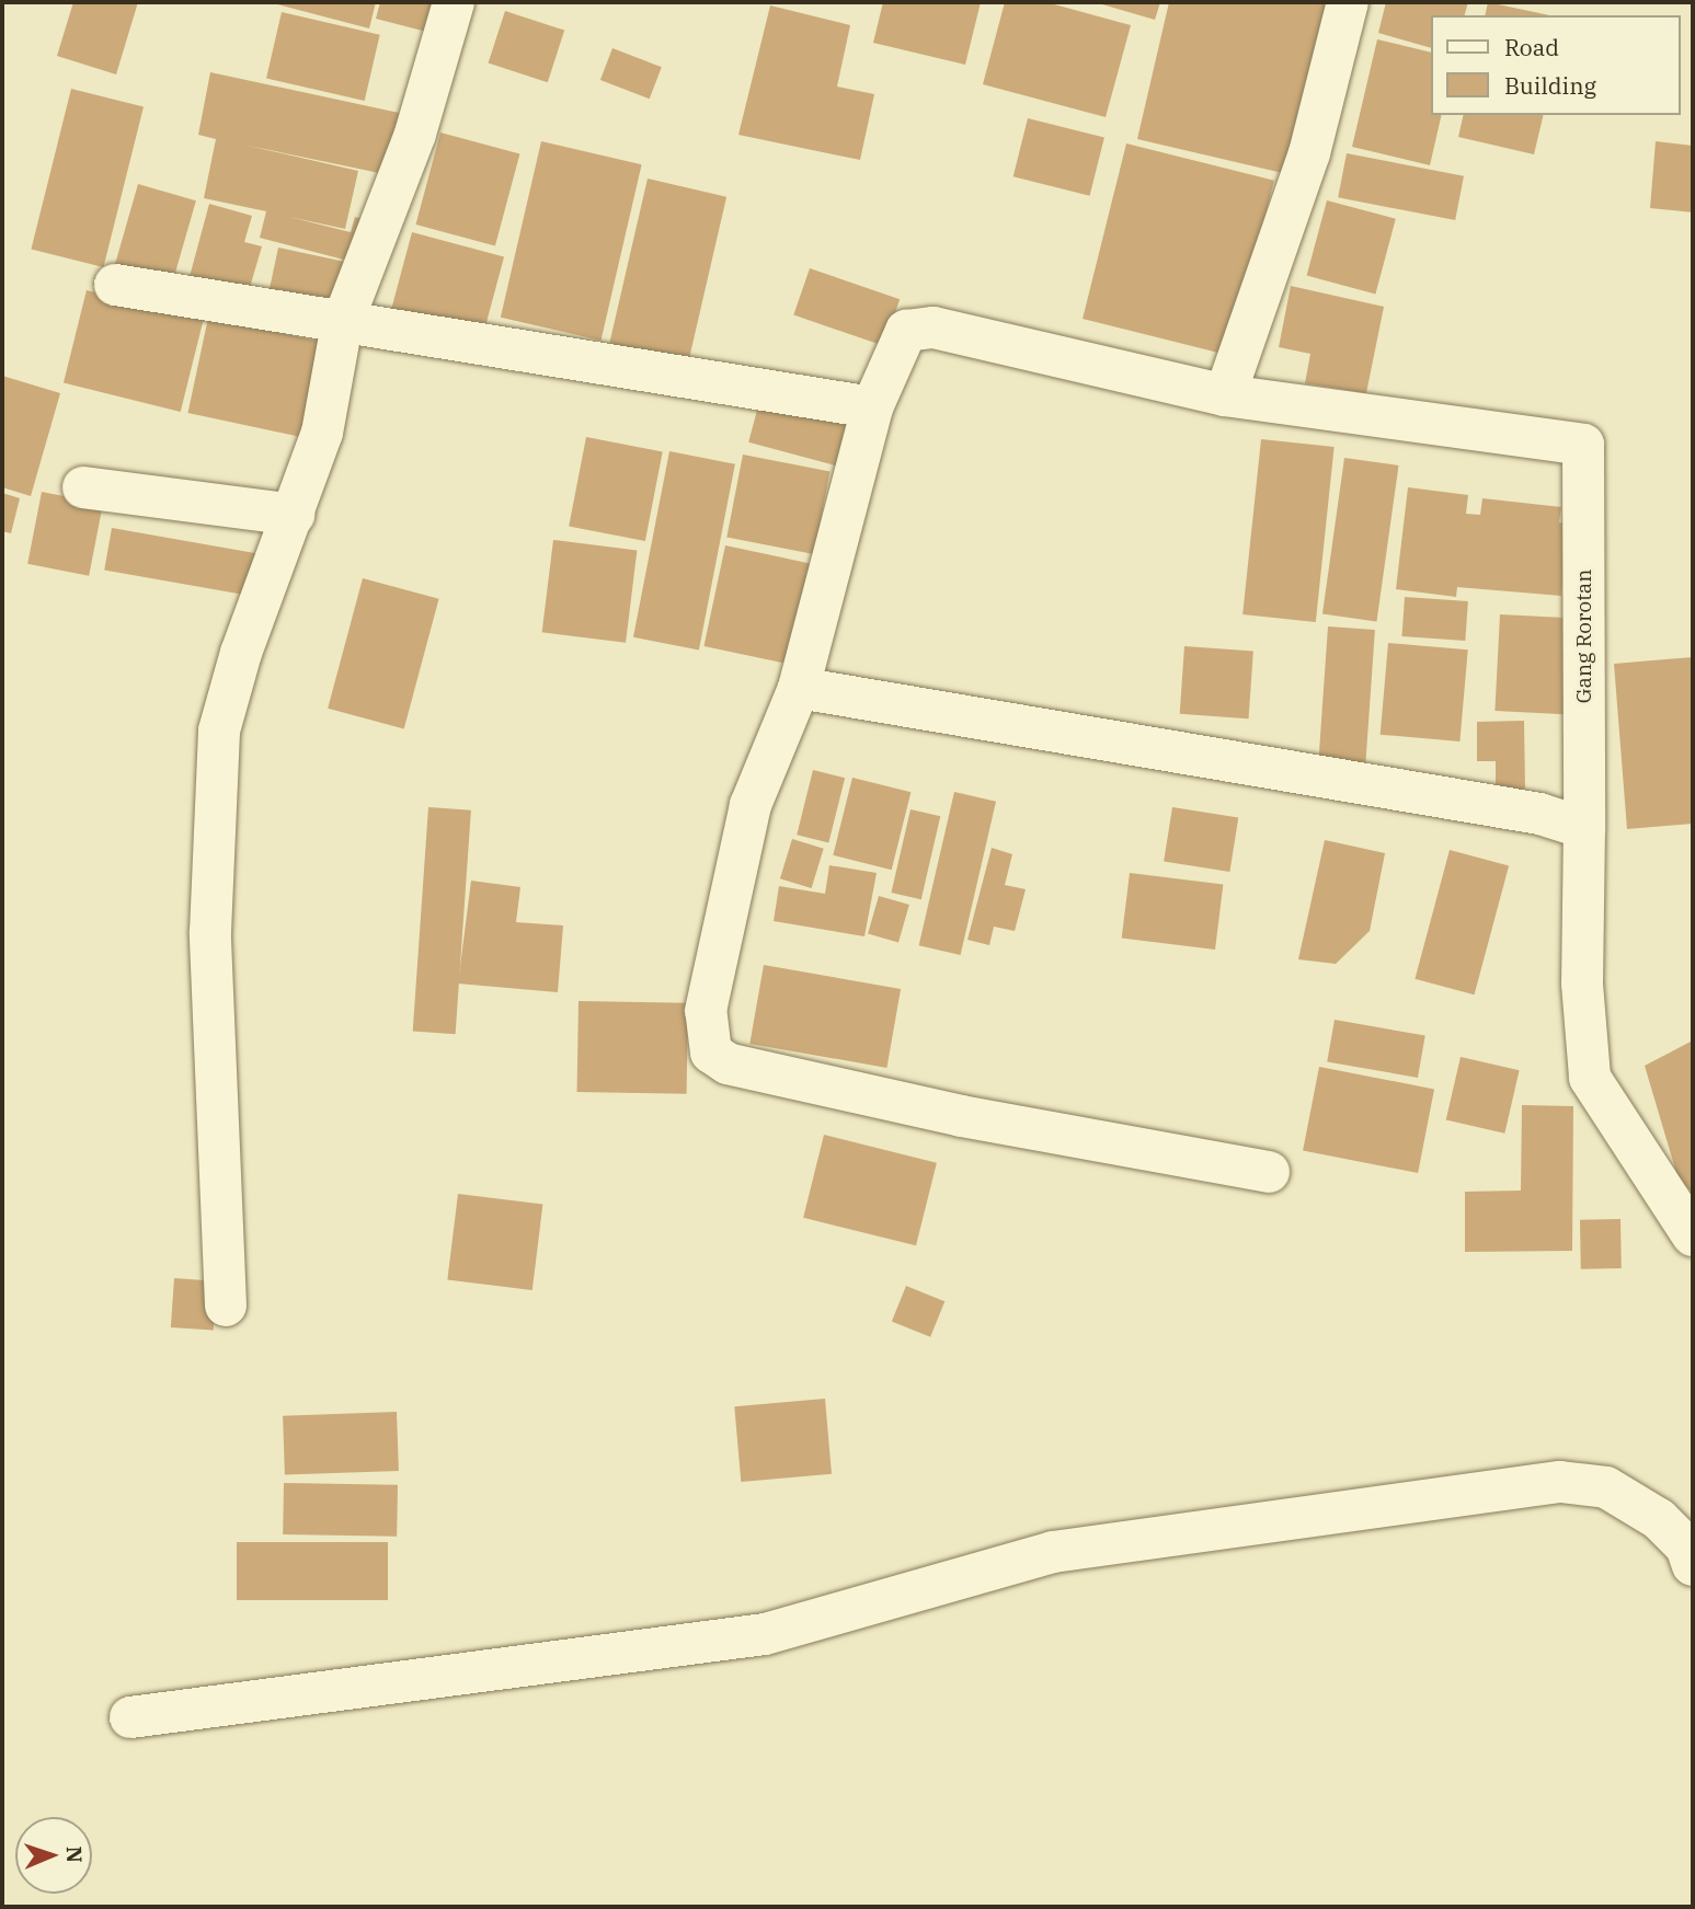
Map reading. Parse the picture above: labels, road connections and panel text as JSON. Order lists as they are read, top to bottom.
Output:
{
  "streets": {
    "street": ["Gang Rorotan"]
  },
  "legend": ["Road", "Building"],
  "north": "right"
}
